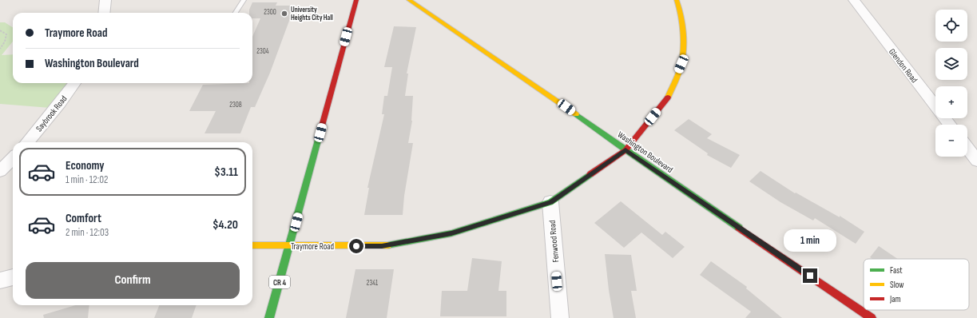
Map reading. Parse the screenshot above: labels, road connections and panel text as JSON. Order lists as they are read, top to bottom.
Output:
{
  "streets": {
    "street": [
      "Glendon Road",
      "Saybrook Road",
      "Washington Boulevard",
      "Fenwood Road",
      "Traymore Road",
      "CR 4"
    ]
  },
  "crossings": [
    ["Washington Boulevard", "Traymore Road"],
    ["Fenwood Road", "Traymore Road"],
    ["Traymore Road", "CR 4"]
  ],
  "places": ["University Heights City Hall"],
  "house_numbers": [
    "2300",
    "2304",
    "2308",
    "2341"
  ],
  "legend": ["Fast", "Slow", "Jam"],
  "page": {
    "map_buttons": ["+", "−"],
    "banner": ["Traymore Road", "Washington Boulevard"],
    "list": [
      {
        "name": "Economy",
        "note": "1 min · 12:02",
        "value": "$3.11"
      },
      {
        "name": "Comfort",
        "note": "2 min · 12:03",
        "value": "$4.20"
      }
    ],
    "bubble": "1 min",
    "buttons": "Confirm"
  }
}
